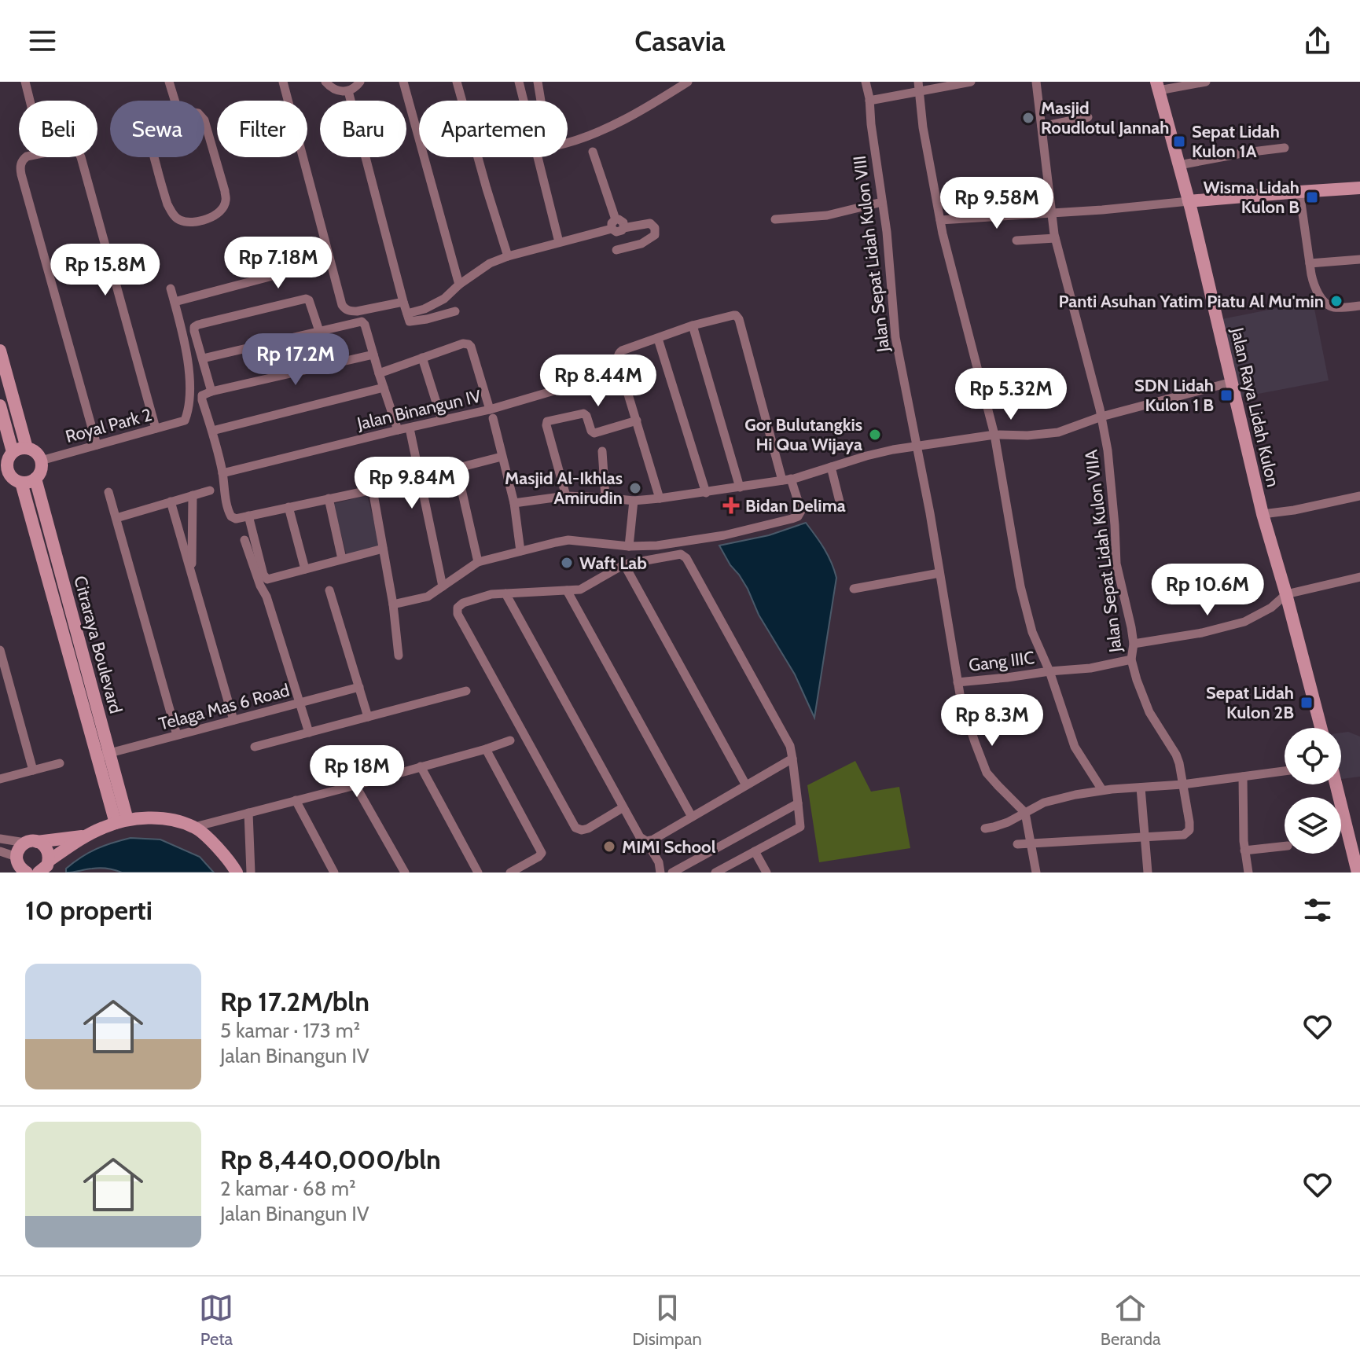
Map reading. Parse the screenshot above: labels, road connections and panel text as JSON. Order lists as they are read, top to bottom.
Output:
{
  "streets": {
    "main road": ["Jalan Raya Lidah Kulon", "Citraraya Boulevard"],
    "street": [
      "Jalan Sepat Lidah Kulon VIII",
      "Jalan Binangun IV",
      "Royal Park 2",
      "Jalan Sepat Lidah Kulon VIIA",
      "Gang IIIC",
      "Telaga Mas 6 Road"
    ]
  },
  "crossings": [
    ["Jalan Sepat Lidah Kulon VIII", "Gang IIIC"],
    ["Royal Park 2", "Citraraya Boulevard"],
    ["Jalan Sepat Lidah Kulon VIIA", "Gang IIIC"],
    ["Citraraya Boulevard", "Telaga Mas 6 Road"]
  ],
  "places": {
    "other": [
      "Masjid Roudlotul Jannah",
      "Panti Asuhan Yatim Piatu Al Mu'min",
      "Gor Bulutangkis Hi Qua Wijaya",
      "Masjid Al-Ikhlas Amirudin",
      "Waft Lab",
      "MIMI School"
    ],
    "transit": [
      "Sepat Lidah Kulon 1A",
      "Wisma Lidah Kulon B",
      "SDN Lidah Kulon 1 B",
      "Sepat Lidah Kulon 2B"
    ],
    "health": ["Bidan Delima"]
  },
  "page": {
    "header": "Casavia",
    "chip": [
      "Beli",
      "Sewa",
      "Filter",
      "Baru",
      "Apartemen"
    ],
    "price": [
      "Rp 9.58M",
      "Rp 7.18M",
      "Rp 15.8M",
      "Rp 17.2M",
      "Rp 8.44M",
      "Rp 5.32M",
      "Rp 9.84M",
      "Rp 10.6M",
      "Rp 8.3M",
      "Rp 18M"
    ],
    "heading": "10 properti",
    "list": [
      {
        "name": "Rp 17.2M/bln",
        "note": "5 kamar · 173 m² · Jalan Binangun IV"
      },
      {
        "name": "Rp 8,440,000/bln",
        "note": "2 kamar · 68 m² · Jalan Binangun IV"
      }
    ],
    "tabs": ["Peta", "Disimpan", "Beranda"]
  }
}
